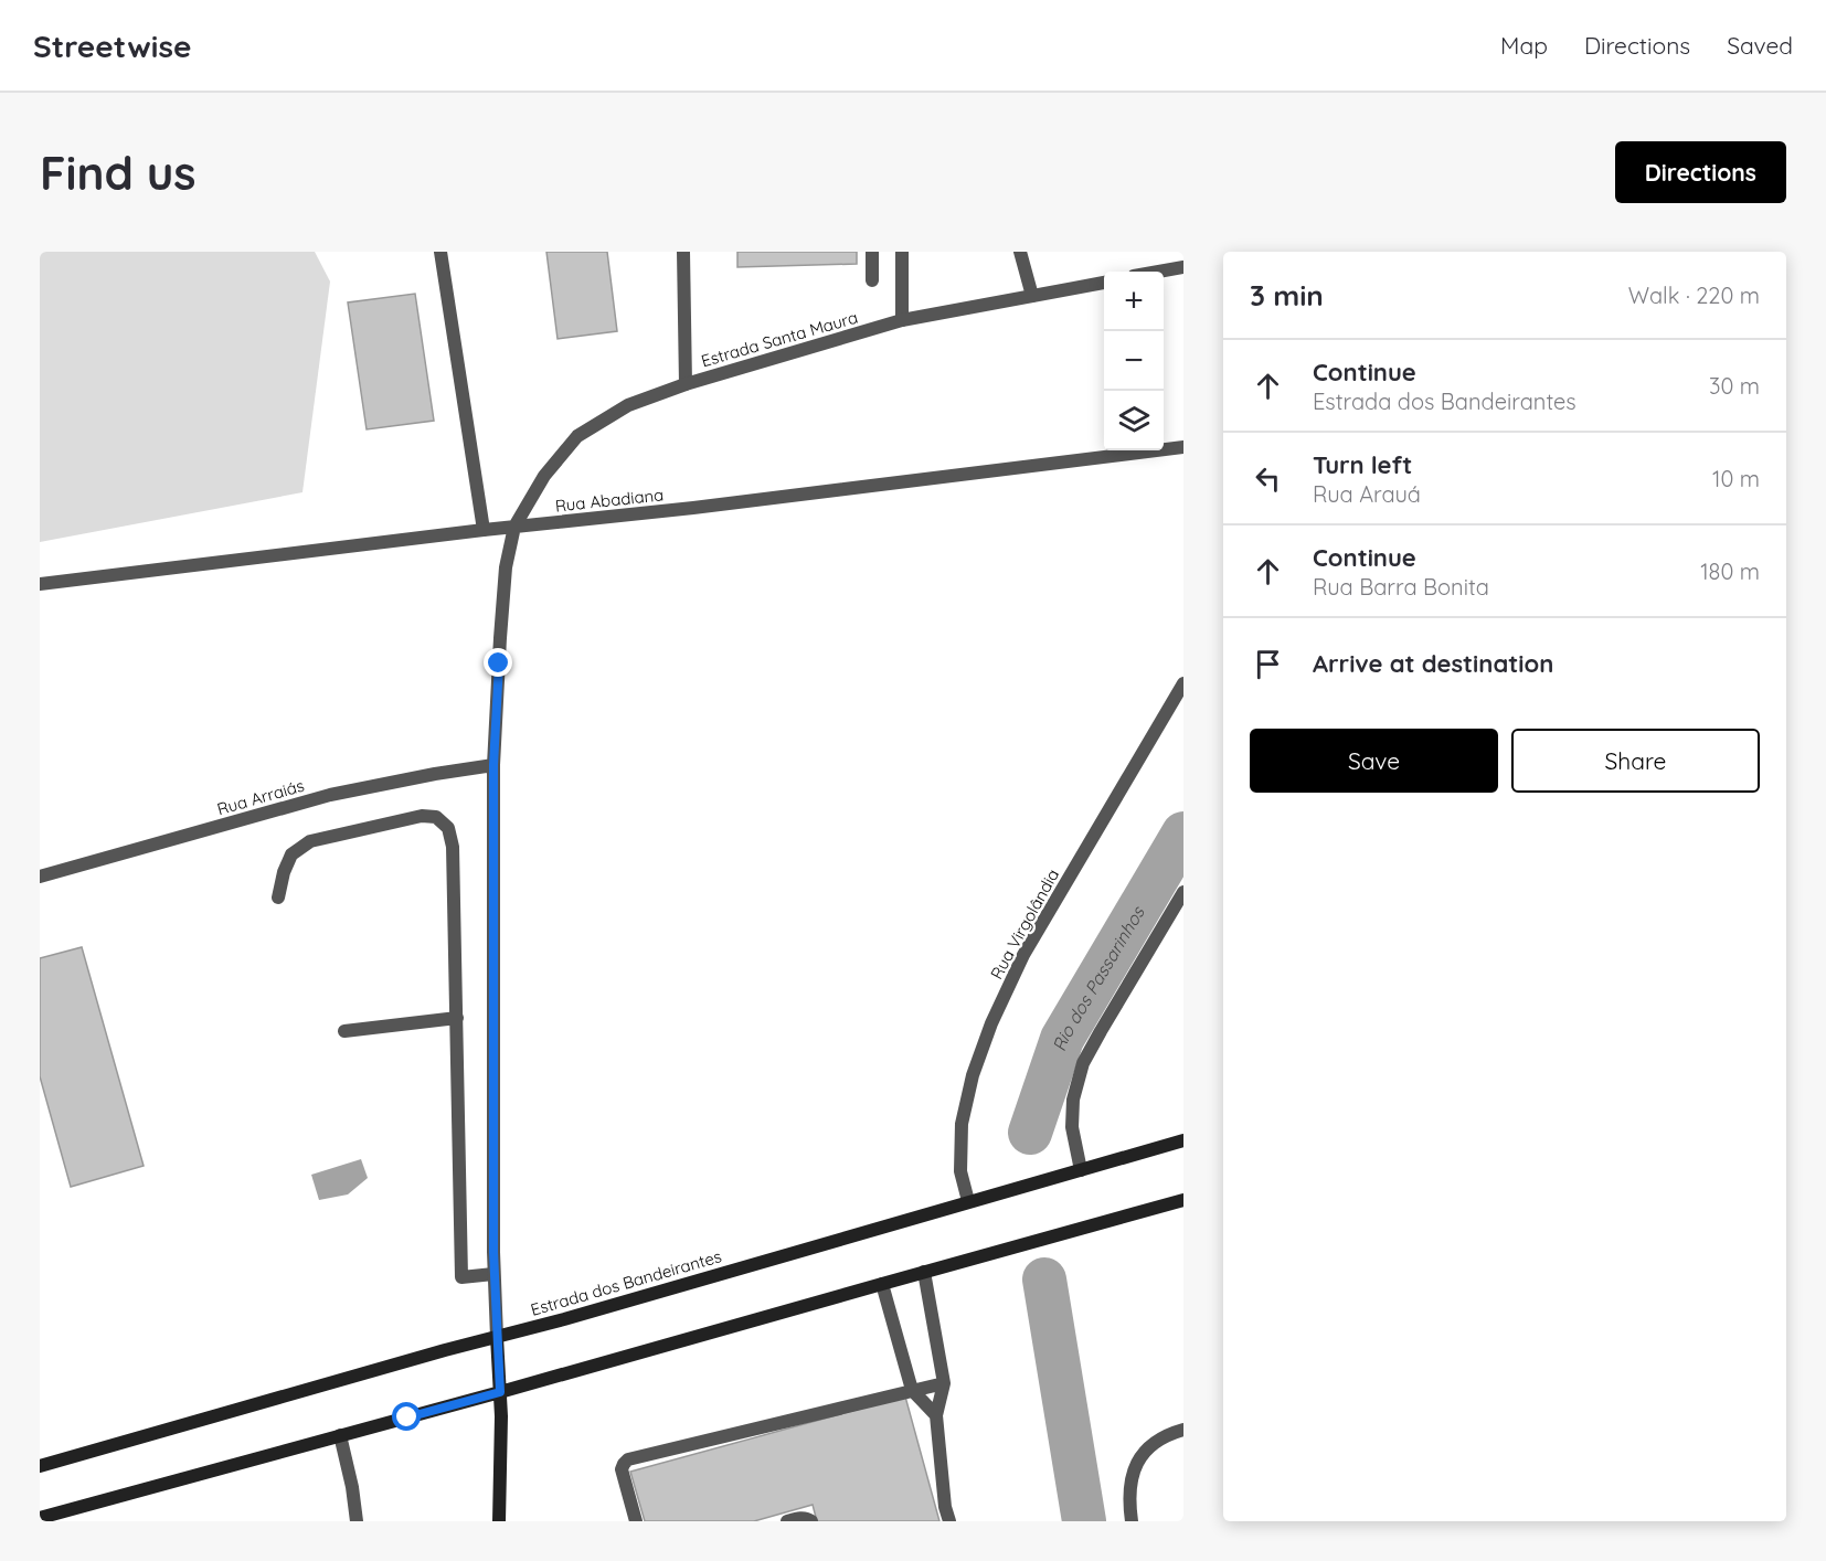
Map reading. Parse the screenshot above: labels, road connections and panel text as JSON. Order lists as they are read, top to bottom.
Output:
{
  "streets": {
    "main road": ["Estrada dos Bandeirantes"],
    "street": [
      "Estrada Santa Maura",
      "Rua Abadiana",
      "Rua Arraiás",
      "Rua Virgolândia"
    ]
  },
  "crossings": [
    ["Estrada Santa Maura", "Rua Abadiana"],
    ["Estrada Santa Maura", "Rua Arraiás"],
    ["Estrada Santa Maura", "Estrada dos Bandeirantes"],
    ["Rua Virgolândia", "Estrada dos Bandeirantes"]
  ],
  "water": ["Rio dos Passarinhos"],
  "page": {
    "header": "Streetwise",
    "nav": ["Map", "Directions", "Saved"],
    "buttons": [
      "Directions",
      ["Save", "Share"]
    ],
    "title": "Find us",
    "heading": ["3 min", "Walk · 220 m"],
    "map_buttons": ["+", "−"],
    "list": [
      ["Continue", "Estrada dos Bandeirantes", "30 m"],
      ["Turn left", "Rua Arauá", "10 m"],
      ["Continue", "Rua Barra Bonita", "180 m"],
      "Arrive at destination"
    ]
  }
}
